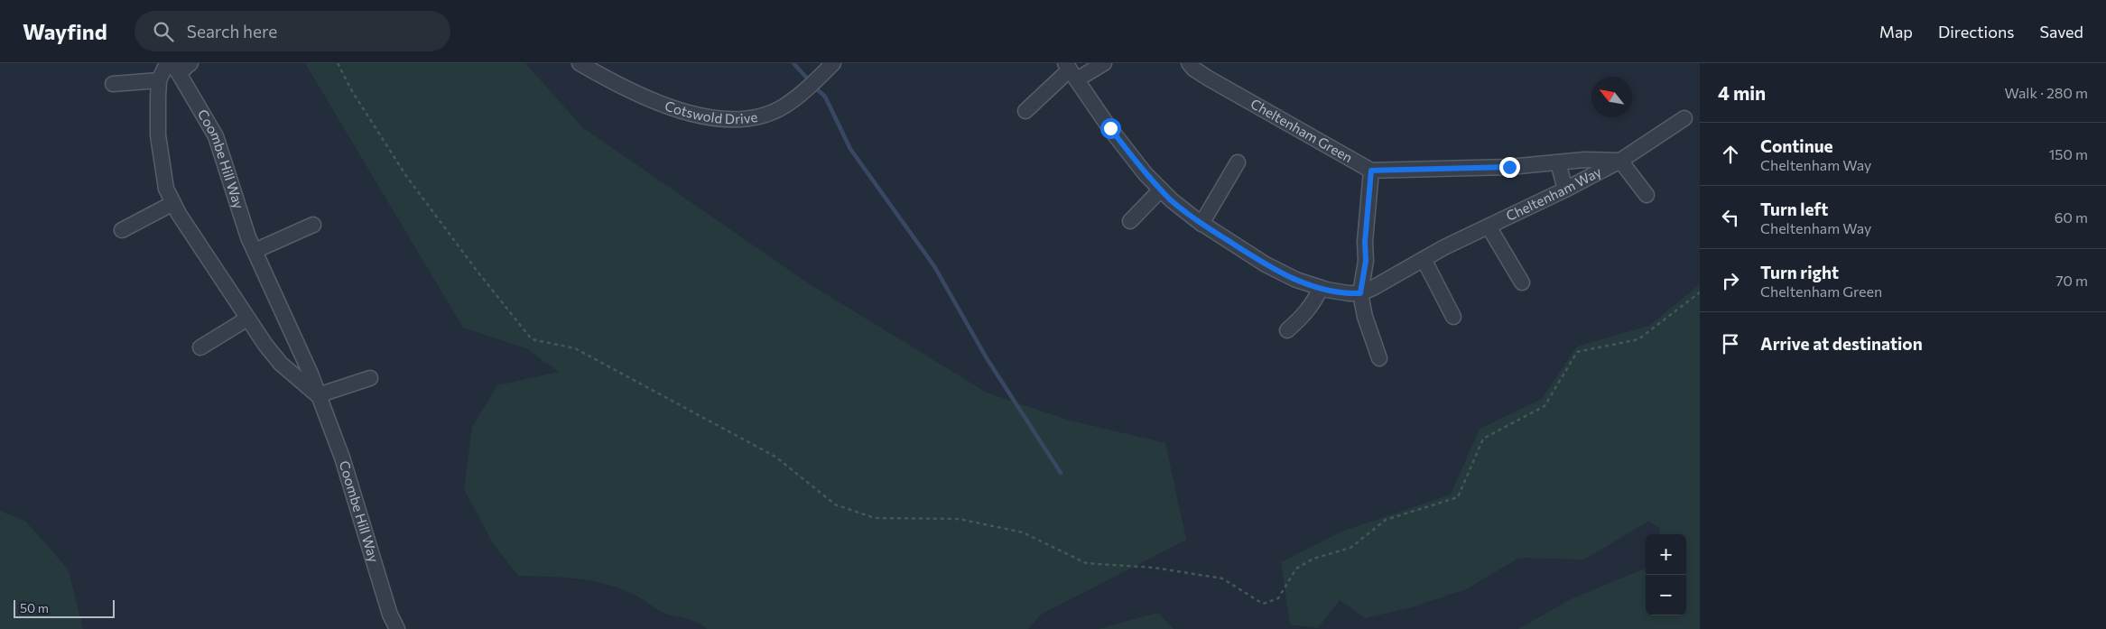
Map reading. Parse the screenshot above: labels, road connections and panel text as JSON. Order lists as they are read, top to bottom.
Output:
{
  "streets": {
    "street": [
      "Cotswold Drive",
      "Cheltenham Green",
      "Coombe Hill Way",
      "Cheltenham Way"
    ]
  },
  "scale_bar": "50 m",
  "north": "top left",
  "page": {
    "header": "Wayfind",
    "search": "Search here",
    "nav": ["Map", "Directions", "Saved"],
    "heading": ["4 min", "Walk · 280 m"],
    "list": [
      ["Continue", "Cheltenham Way", "150 m"],
      ["Turn left", "Cheltenham Way", "60 m"],
      ["Turn right", "Cheltenham Green", "70 m"],
      "Arrive at destination"
    ],
    "map_buttons": ["+", "−"],
    "scale": "50 m"
  }
}
